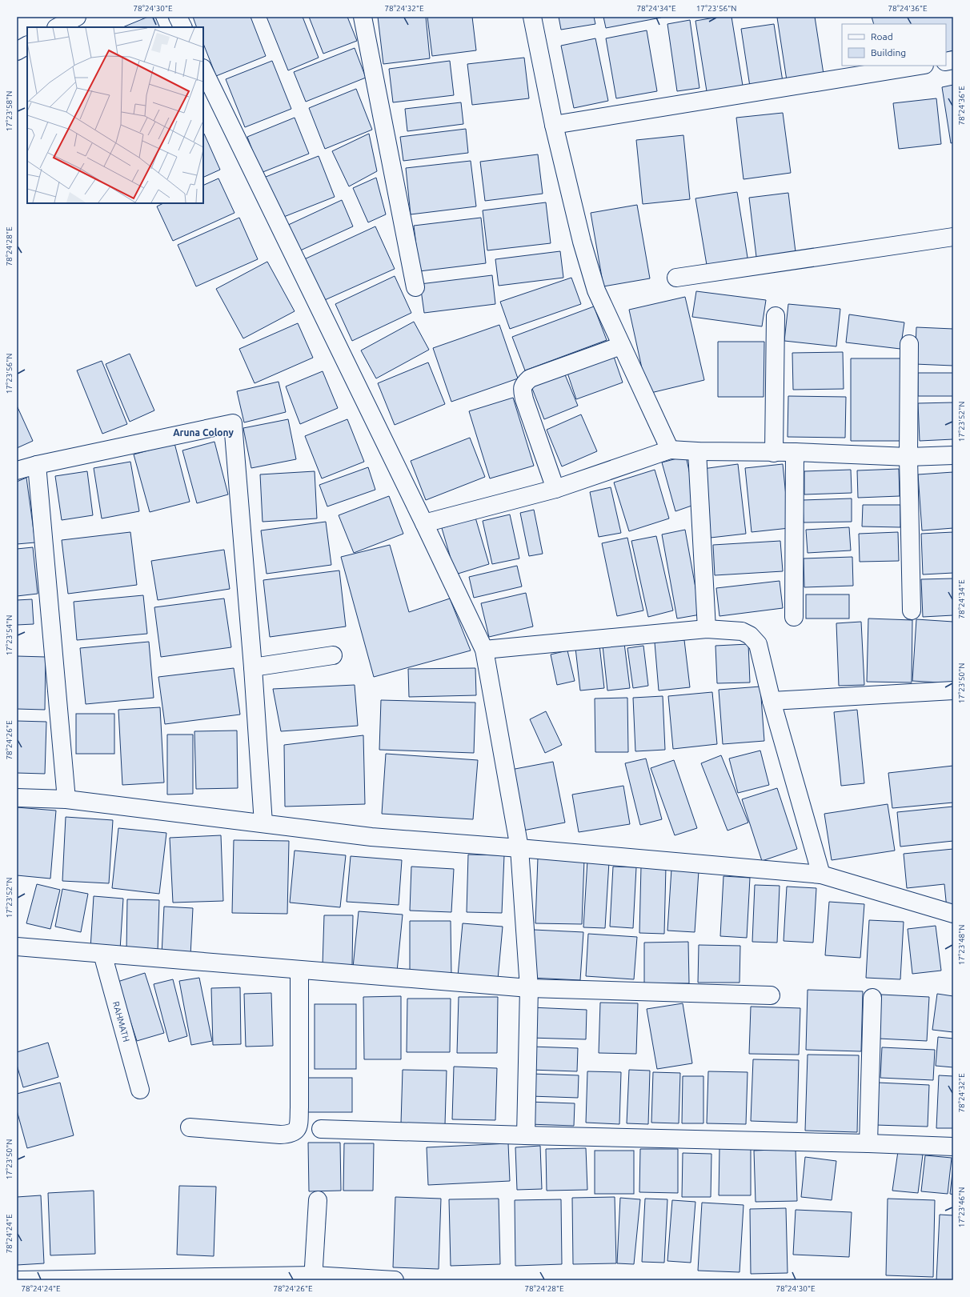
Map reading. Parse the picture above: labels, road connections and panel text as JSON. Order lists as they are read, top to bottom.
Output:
{
  "streets": {
    "street": ["RAHMATH"]
  },
  "districts": ["Aruna Colony"],
  "legend": ["Road", "Building"],
  "coordinates": [
    "78°24'30\"E",
    "78°24'32\"E",
    "78°24'34\"E",
    "17°23'56\"N",
    "78°24'36\"E",
    "17°23'58\"N",
    "78°24'28\"E",
    "17°23'52\"N",
    "17°23'54\"N",
    "17°23'50\"N",
    "78°24'26\"E",
    "17°23'48\"N",
    "17°23'46\"N",
    "78°24'24\"E"
  ]
}
